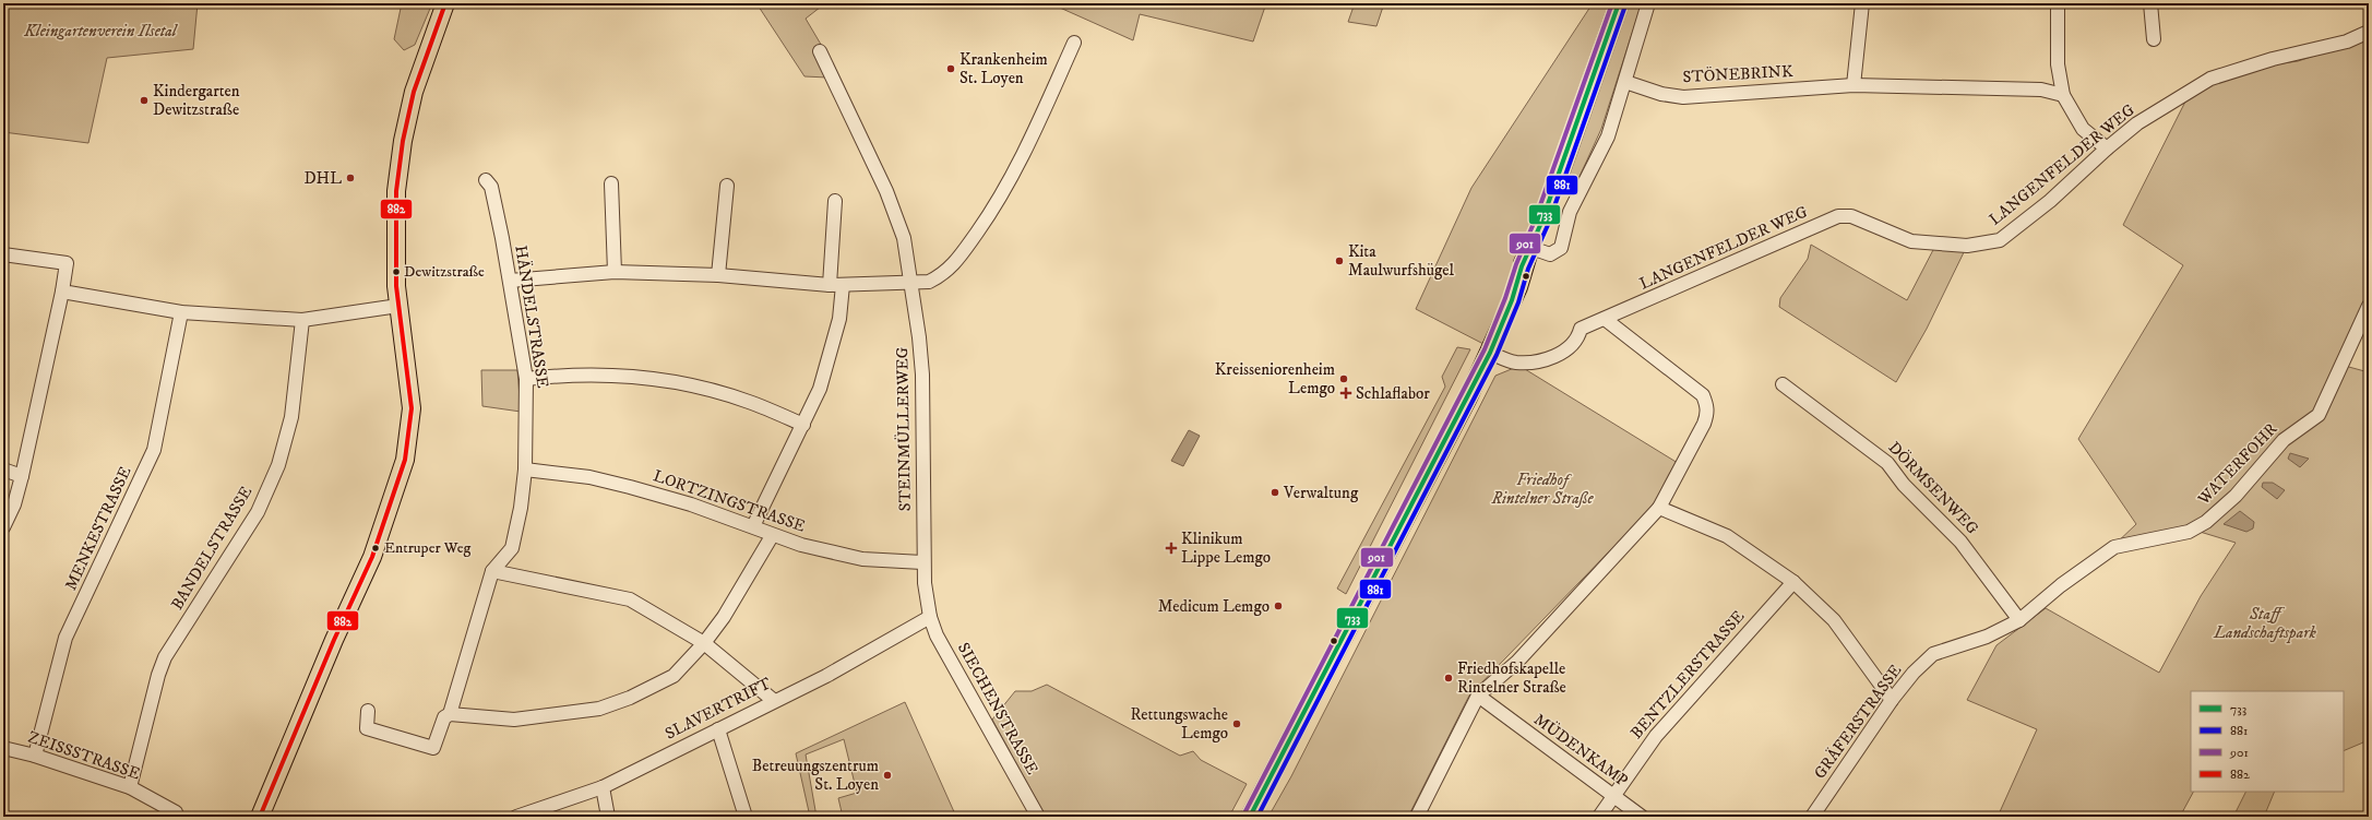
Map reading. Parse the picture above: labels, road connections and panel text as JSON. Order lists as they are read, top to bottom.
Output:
{
  "streets": {
    "street": [
      "STÖNEBRINK",
      "LANGENFELDER WEG",
      "HÄNDELSTRASSE",
      "STEINMÜLLERWEG",
      "WATERFOHR",
      "DÖRMSENWEG",
      "LORTZINGSTRASSE",
      "MENKESTRASSE",
      "BANDELSTRASSE",
      "BENTZLERSTRASSE",
      "SLAVERTRIFT",
      "SIECHENSTRASSE",
      "GRÄFERSTRASSE",
      "MÜDENKAMP",
      "ZEISSSTRASSE"
    ]
  },
  "crossings": [
    ["HÄNDELSTRASSE", "LORTZINGSTRASSE"],
    ["STEINMÜLLERWEG", "LORTZINGSTRASSE"],
    ["STEINMÜLLERWEG", "SLAVERTRIFT"],
    ["STEINMÜLLERWEG", "SIECHENSTRASSE"],
    ["WATERFOHR", "DÖRMSENWEG"],
    ["WATERFOHR", "GRÄFERSTRASSE"],
    ["MENKESTRASSE", "ZEISSSTRASSE"],
    ["BANDELSTRASSE", "ZEISSSTRASSE"],
    ["BENTZLERSTRASSE", "MÜDENKAMP"],
    ["SLAVERTRIFT", "SIECHENSTRASSE"]
  ],
  "parks": ["Kleingartenverein Ilsetal", "Friedhof Rintelner Straße", "Staff Landschaftspark"],
  "places": {
    "other": [
      "Krankenheim St. Loyen",
      "Kindergarten Dewitzstraße",
      "DHL",
      "Kita Maulwurfshügel",
      "Dewitzstraße",
      "Kreisseniorenheim Lemgo",
      "Verwaltung",
      "Entruper Weg",
      "Medicum Lemgo",
      "Friedhofskapelle Rintelner Straße",
      "Rettungswache Lemgo",
      "Betreuungszentrum St. Loyen"
    ],
    "health": ["Schlaflabor", "Klinikum Lippe Lemgo"]
  },
  "lines": [
    "transit line 733",
    "transit line 901",
    "transit line 882",
    "transit line 881"
  ],
  "legend": [
    "733",
    "881",
    "901",
    "882"
  ]
}
